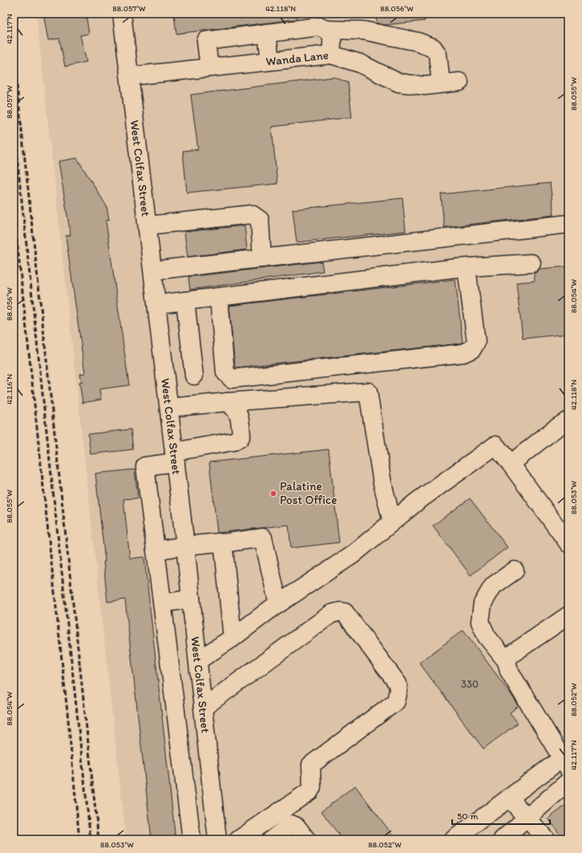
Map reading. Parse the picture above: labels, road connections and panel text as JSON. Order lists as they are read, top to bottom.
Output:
{
  "streets": {
    "street": ["Wanda Lane", "West Colfax Street"]
  },
  "crossings": [
    ["Wanda Lane", "West Colfax Street"]
  ],
  "places": ["Palatine Post Office"],
  "house_numbers": ["330"],
  "scale_bar": "50 m",
  "coordinates": [
    "88.057°W",
    "42.118°N",
    "88.056°W",
    "42.117°N",
    "88.055°W",
    "88.054°W",
    "42.116°N",
    "88.053°W",
    "88.052°W"
  ]
}
